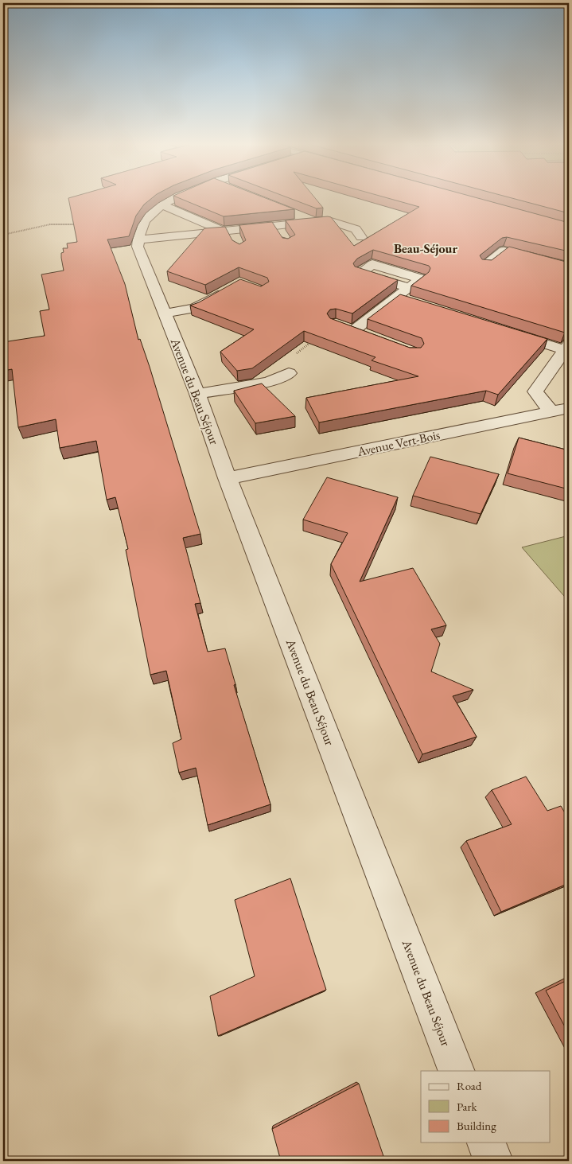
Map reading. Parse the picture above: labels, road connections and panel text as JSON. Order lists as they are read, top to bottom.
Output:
{
  "streets": {
    "street": ["Avenue du Beau Séjour", "Avenue Vert-Bois"]
  },
  "crossings": [
    ["Avenue du Beau Séjour", "Avenue Vert-Bois"]
  ],
  "districts": ["Beau-Séjour"],
  "legend": ["Road", "Park", "Building"]
}
